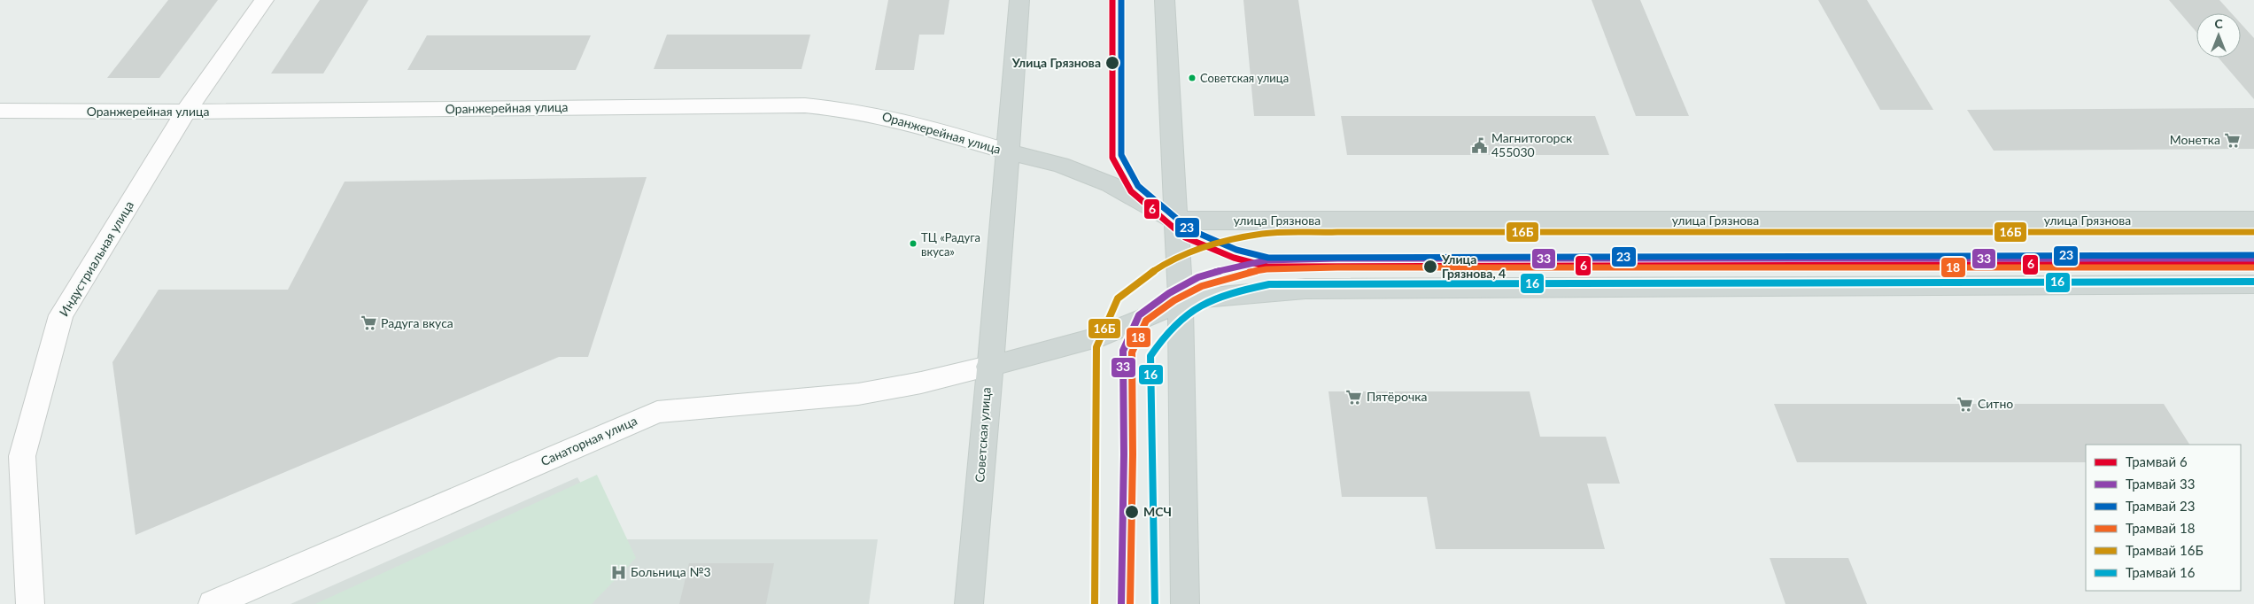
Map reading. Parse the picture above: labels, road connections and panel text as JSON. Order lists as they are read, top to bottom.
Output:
{
  "streets": {
    "main road": [
      "Оранжерейная улица",
      "улица Грязнова",
      "Индустриальная улица",
      "Советская улица",
      "Санаторная улица"
    ]
  },
  "crossings": [
    ["Оранжерейная улица", "Индустриальная улица"],
    ["Оранжерейная улица", "Советская улица"],
    ["Советская улица", "Санаторная улица"]
  ],
  "places": {
    "other": [
      "Улица Грязнова",
      "Советская улица",
      "ТЦ «Радуга вкуса»",
      "Улица Грязнова, 4",
      "МСЧ"
    ],
    "supermarket": [
      "Монетка",
      "Радуга вкуса",
      "Пятёрочка",
      "Ситно"
    ],
    "public building": ["Магнитогорск 455030"],
    "hospital": ["Больница №3"]
  },
  "lines": [
    "tram line 6",
    "tram line 23",
    "tram line 16Б",
    "tram line 33",
    "tram line 18",
    "tram line 16"
  ],
  "legend": [
    "Трамвай 6",
    "Трамвай 33",
    "Трамвай 23",
    "Трамвай 18",
    "Трамвай 16Б",
    "Трамвай 16"
  ],
  "north": "top"
}
